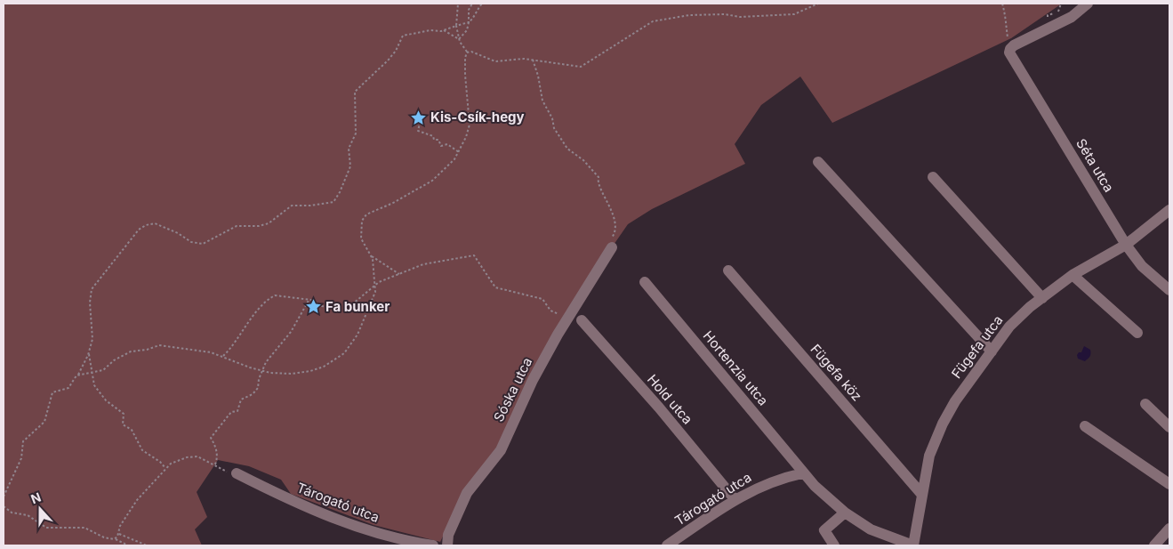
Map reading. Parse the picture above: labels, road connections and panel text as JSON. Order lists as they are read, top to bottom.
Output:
{
  "streets": {
    "street": [
      "Séta utca",
      "Fügefa utca",
      "Hortenzia utca",
      "Fügefa köz",
      "Sóska utca",
      "Hold utca",
      "Tárogató utca"
    ]
  },
  "crossings": [
    ["Séta utca", "Fügefa utca"],
    ["Fügefa utca", "Hortenzia utca"],
    ["Fügefa utca", "Fügefa köz"],
    ["Hortenzia utca", "Tárogató utca"],
    ["Hold utca", "Tárogató utca"]
  ],
  "places": {
    "place": ["Kis-Csík-hegy", "Fa bunker"]
  },
  "north": "top"
}
